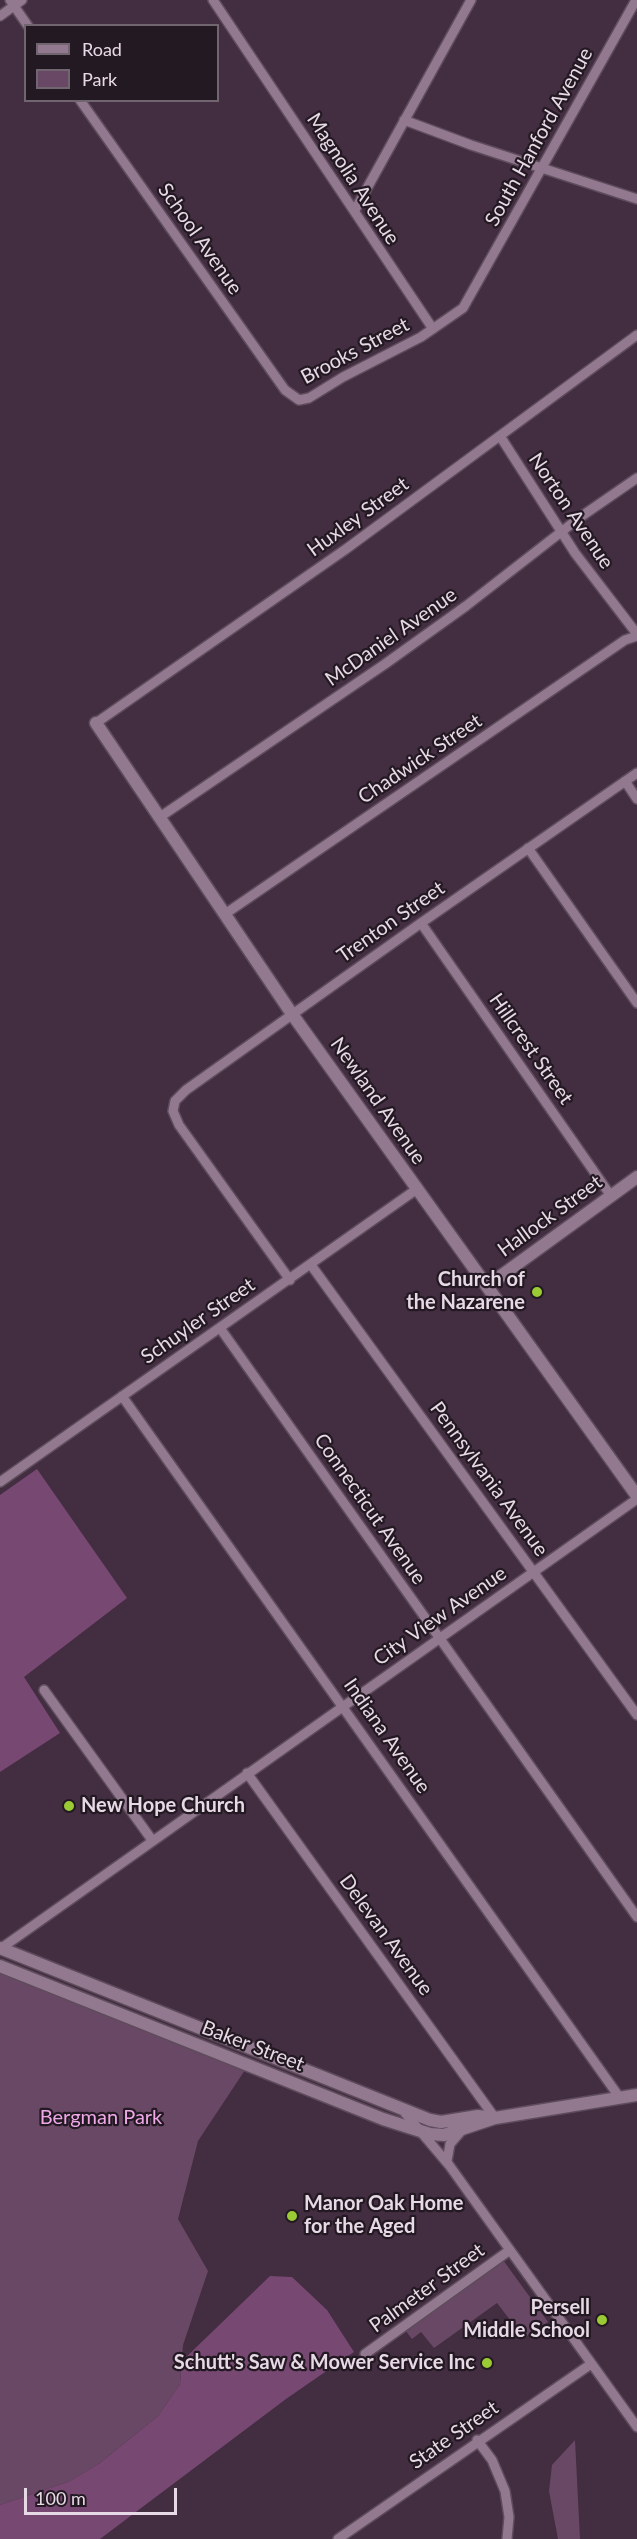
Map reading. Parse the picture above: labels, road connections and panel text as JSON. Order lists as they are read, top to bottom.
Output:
{
  "streets": {
    "street": [
      "South Hanford Avenue",
      "Magnolia Avenue",
      "School Avenue",
      "Brooks Street",
      "Norton Avenue",
      "Huxley Street",
      "McDaniel Avenue",
      "Chadwick Street",
      "Trenton Street",
      "Hillcrest Street",
      "Newland Avenue",
      "Hallock Street",
      "Schuyler Street",
      "Pennsylvania Avenue",
      "Connecticut Avenue",
      "City View Avenue",
      "Indiana Avenue",
      "Delevan Avenue",
      "Baker Street",
      "Palmeter Street",
      "State Street"
    ]
  },
  "crossings": [
    ["South Hanford Avenue", "Magnolia Avenue"],
    ["South Hanford Avenue", "Brooks Street"],
    ["Magnolia Avenue", "Brooks Street"],
    ["School Avenue", "Brooks Street"],
    ["Norton Avenue", "Huxley Street"],
    ["Norton Avenue", "McDaniel Avenue"],
    ["Norton Avenue", "Chadwick Street"],
    ["Huxley Street", "Newland Avenue"],
    ["McDaniel Avenue", "Newland Avenue"],
    ["Chadwick Street", "Newland Avenue"],
    ["Trenton Street", "Hillcrest Street"],
    ["Trenton Street", "Newland Avenue"],
    ["Trenton Street", "Schuyler Street"],
    ["Hillcrest Street", "Hallock Street"],
    ["Newland Avenue", "Hallock Street"],
    ["Newland Avenue", "Schuyler Street"],
    ["Newland Avenue", "City View Avenue"],
    ["Schuyler Street", "Pennsylvania Avenue"],
    ["Schuyler Street", "Connecticut Avenue"],
    ["Schuyler Street", "Indiana Avenue"],
    ["Pennsylvania Avenue", "City View Avenue"],
    ["Connecticut Avenue", "City View Avenue"],
    ["City View Avenue", "Indiana Avenue"],
    ["City View Avenue", "Delevan Avenue"],
    ["City View Avenue", "Baker Street"],
    ["Indiana Avenue", "Baker Street"],
    ["Delevan Avenue", "Baker Street"]
  ],
  "parks": ["Bergman Park"],
  "places": [
    "Church of the Nazarene",
    "New Hope Church",
    "Manor Oak Home for the Aged",
    "Persell Middle School",
    "Schutt's Saw & Mower Service Inc"
  ],
  "legend": ["Road", "Park"],
  "scale_bar": "100 m"
}
